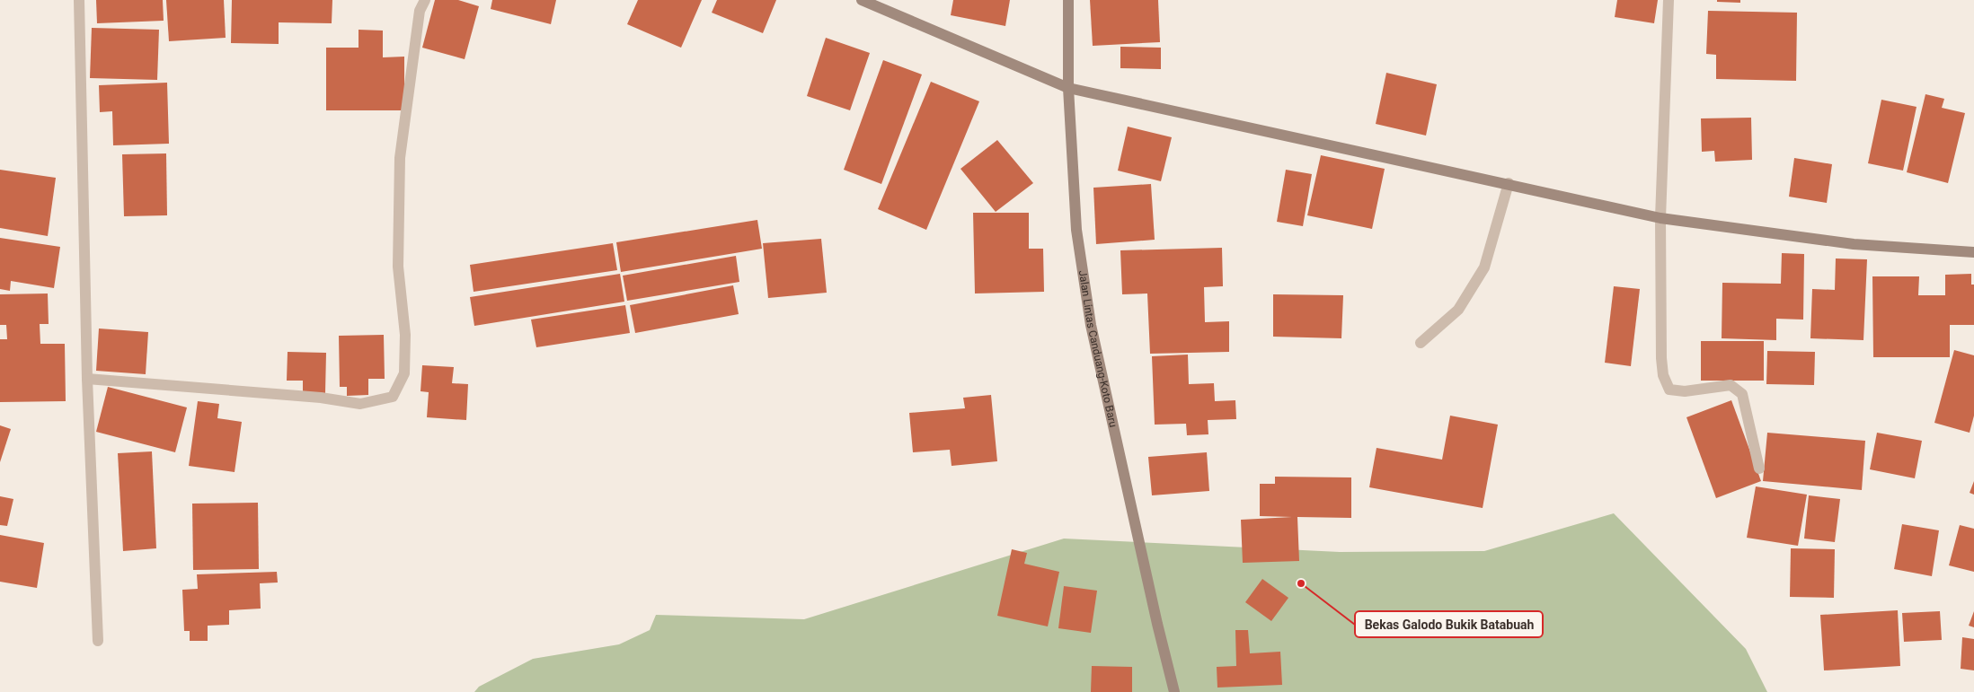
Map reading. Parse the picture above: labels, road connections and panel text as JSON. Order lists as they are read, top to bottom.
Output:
{
  "streets": {
    "street": ["Jalan Lintas Canduang-Koto Baru"]
  },
  "places": ["Bekas Galodo Bukik Batabuah"]
}
